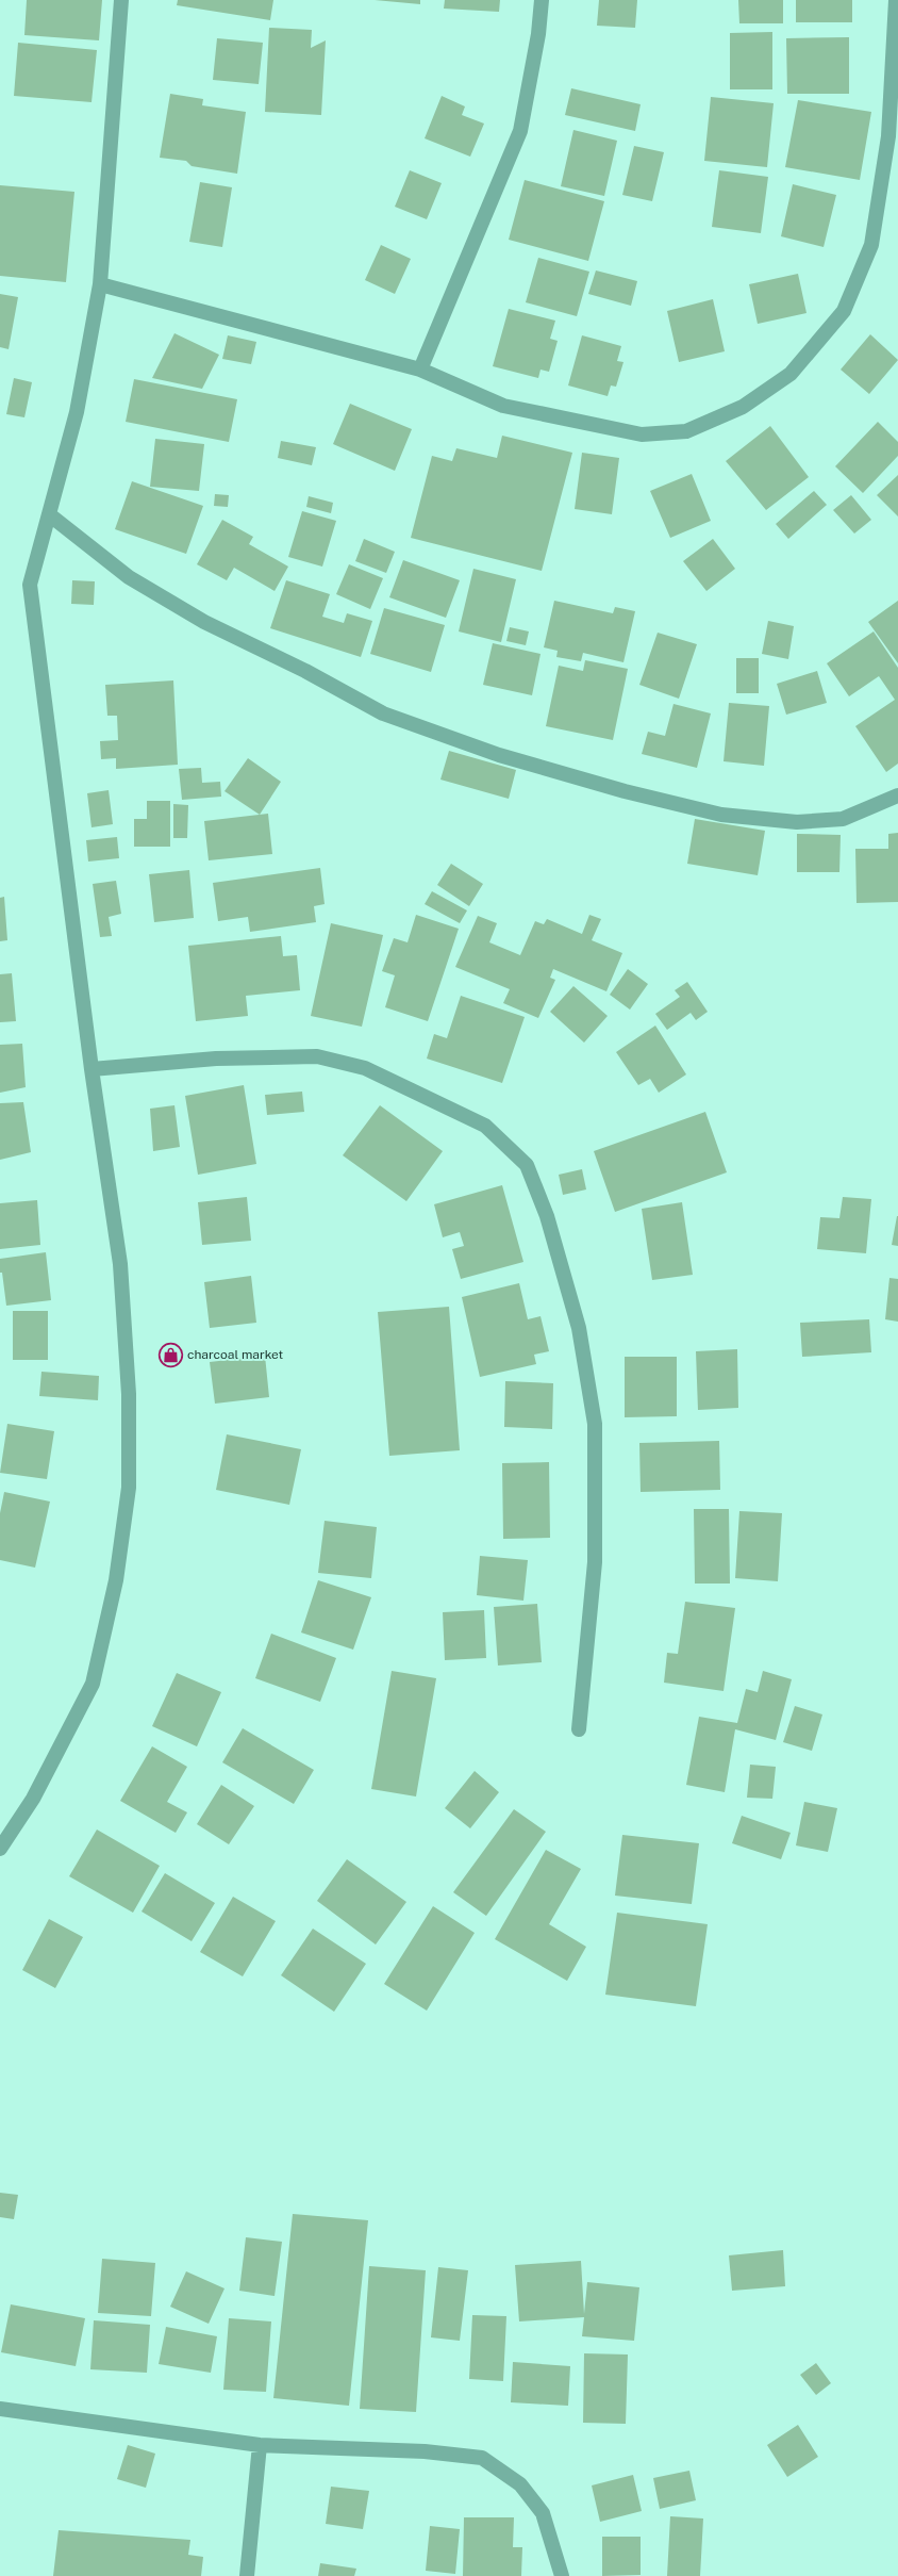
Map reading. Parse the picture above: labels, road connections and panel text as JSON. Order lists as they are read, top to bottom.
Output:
{
  "places": {
    "shop": ["charcoal market"]
  }
}
